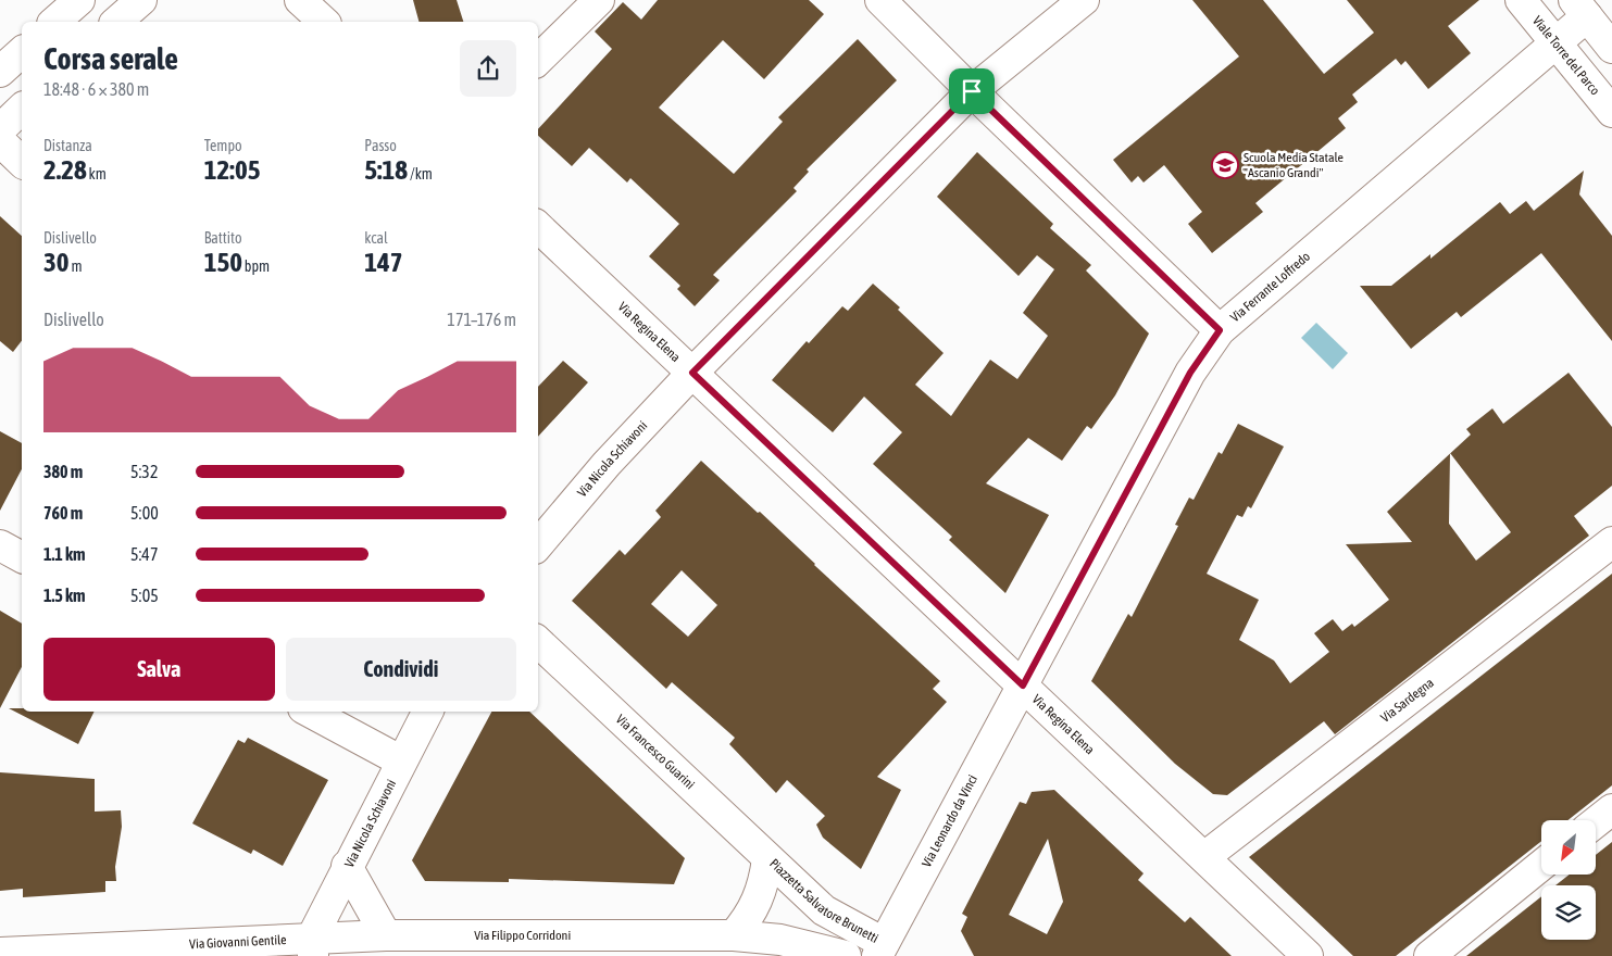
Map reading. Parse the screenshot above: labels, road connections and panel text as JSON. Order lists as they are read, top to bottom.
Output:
{
  "streets": {
    "street": [
      "Viale Torre del Parco",
      "Via Ferrante Loffredo",
      "Via Regina Elena",
      "Via Nicola Schiavoni",
      "Via Sardegna",
      "Via Francesco Guarini",
      "Via Leonardo da Vinci",
      "Piazzetta Salvatore Brunetti",
      "Via Filippo Corridoni",
      "Via Giovanni Gentile"
    ]
  },
  "crossings": [
    ["Viale Torre del Parco", "Via Ferrante Loffredo"],
    ["Via Ferrante Loffredo", "Via Regina Elena"],
    ["Via Ferrante Loffredo", "Via Leonardo da Vinci"],
    ["Via Regina Elena", "Via Nicola Schiavoni"],
    ["Via Regina Elena", "Via Sardegna"],
    ["Via Regina Elena", "Via Leonardo da Vinci"],
    ["Via Nicola Schiavoni", "Via Filippo Corridoni"],
    ["Via Nicola Schiavoni", "Via Giovanni Gentile"],
    ["Via Francesco Guarini", "Piazzetta Salvatore Brunetti"],
    ["Via Leonardo da Vinci", "Piazzetta Salvatore Brunetti"],
    ["Piazzetta Salvatore Brunetti", "Via Filippo Corridoni"],
    ["Via Filippo Corridoni", "Via Giovanni Gentile"]
  ],
  "places": {
    "school or university": ["Scuola Media Statale \"Ascanio Grandi\""]
  },
  "north": "bottom left",
  "page": {
    "heading": ["Corsa serale", "18:48 · 6 × 380 m"],
    "stats": [
      ["Distanza", "2.28 km"],
      ["Tempo", "12:05"],
      ["Passo", "5:18 /km"],
      ["Dislivello", "30 m"],
      ["Battito", "150 bpm"],
      ["kcal", "147"]
    ],
    "chart": ["Dislivello", "171–176 m"],
    "list": [
      {
        "name": "380 m",
        "note": "5:32"
      },
      {
        "name": "760 m",
        "note": "5:00"
      },
      {
        "name": "1.1 km",
        "note": "5:47"
      },
      {
        "name": "1.5 km",
        "note": "5:05"
      }
    ],
    "buttons": ["Salva", "Condividi"]
  }
}
